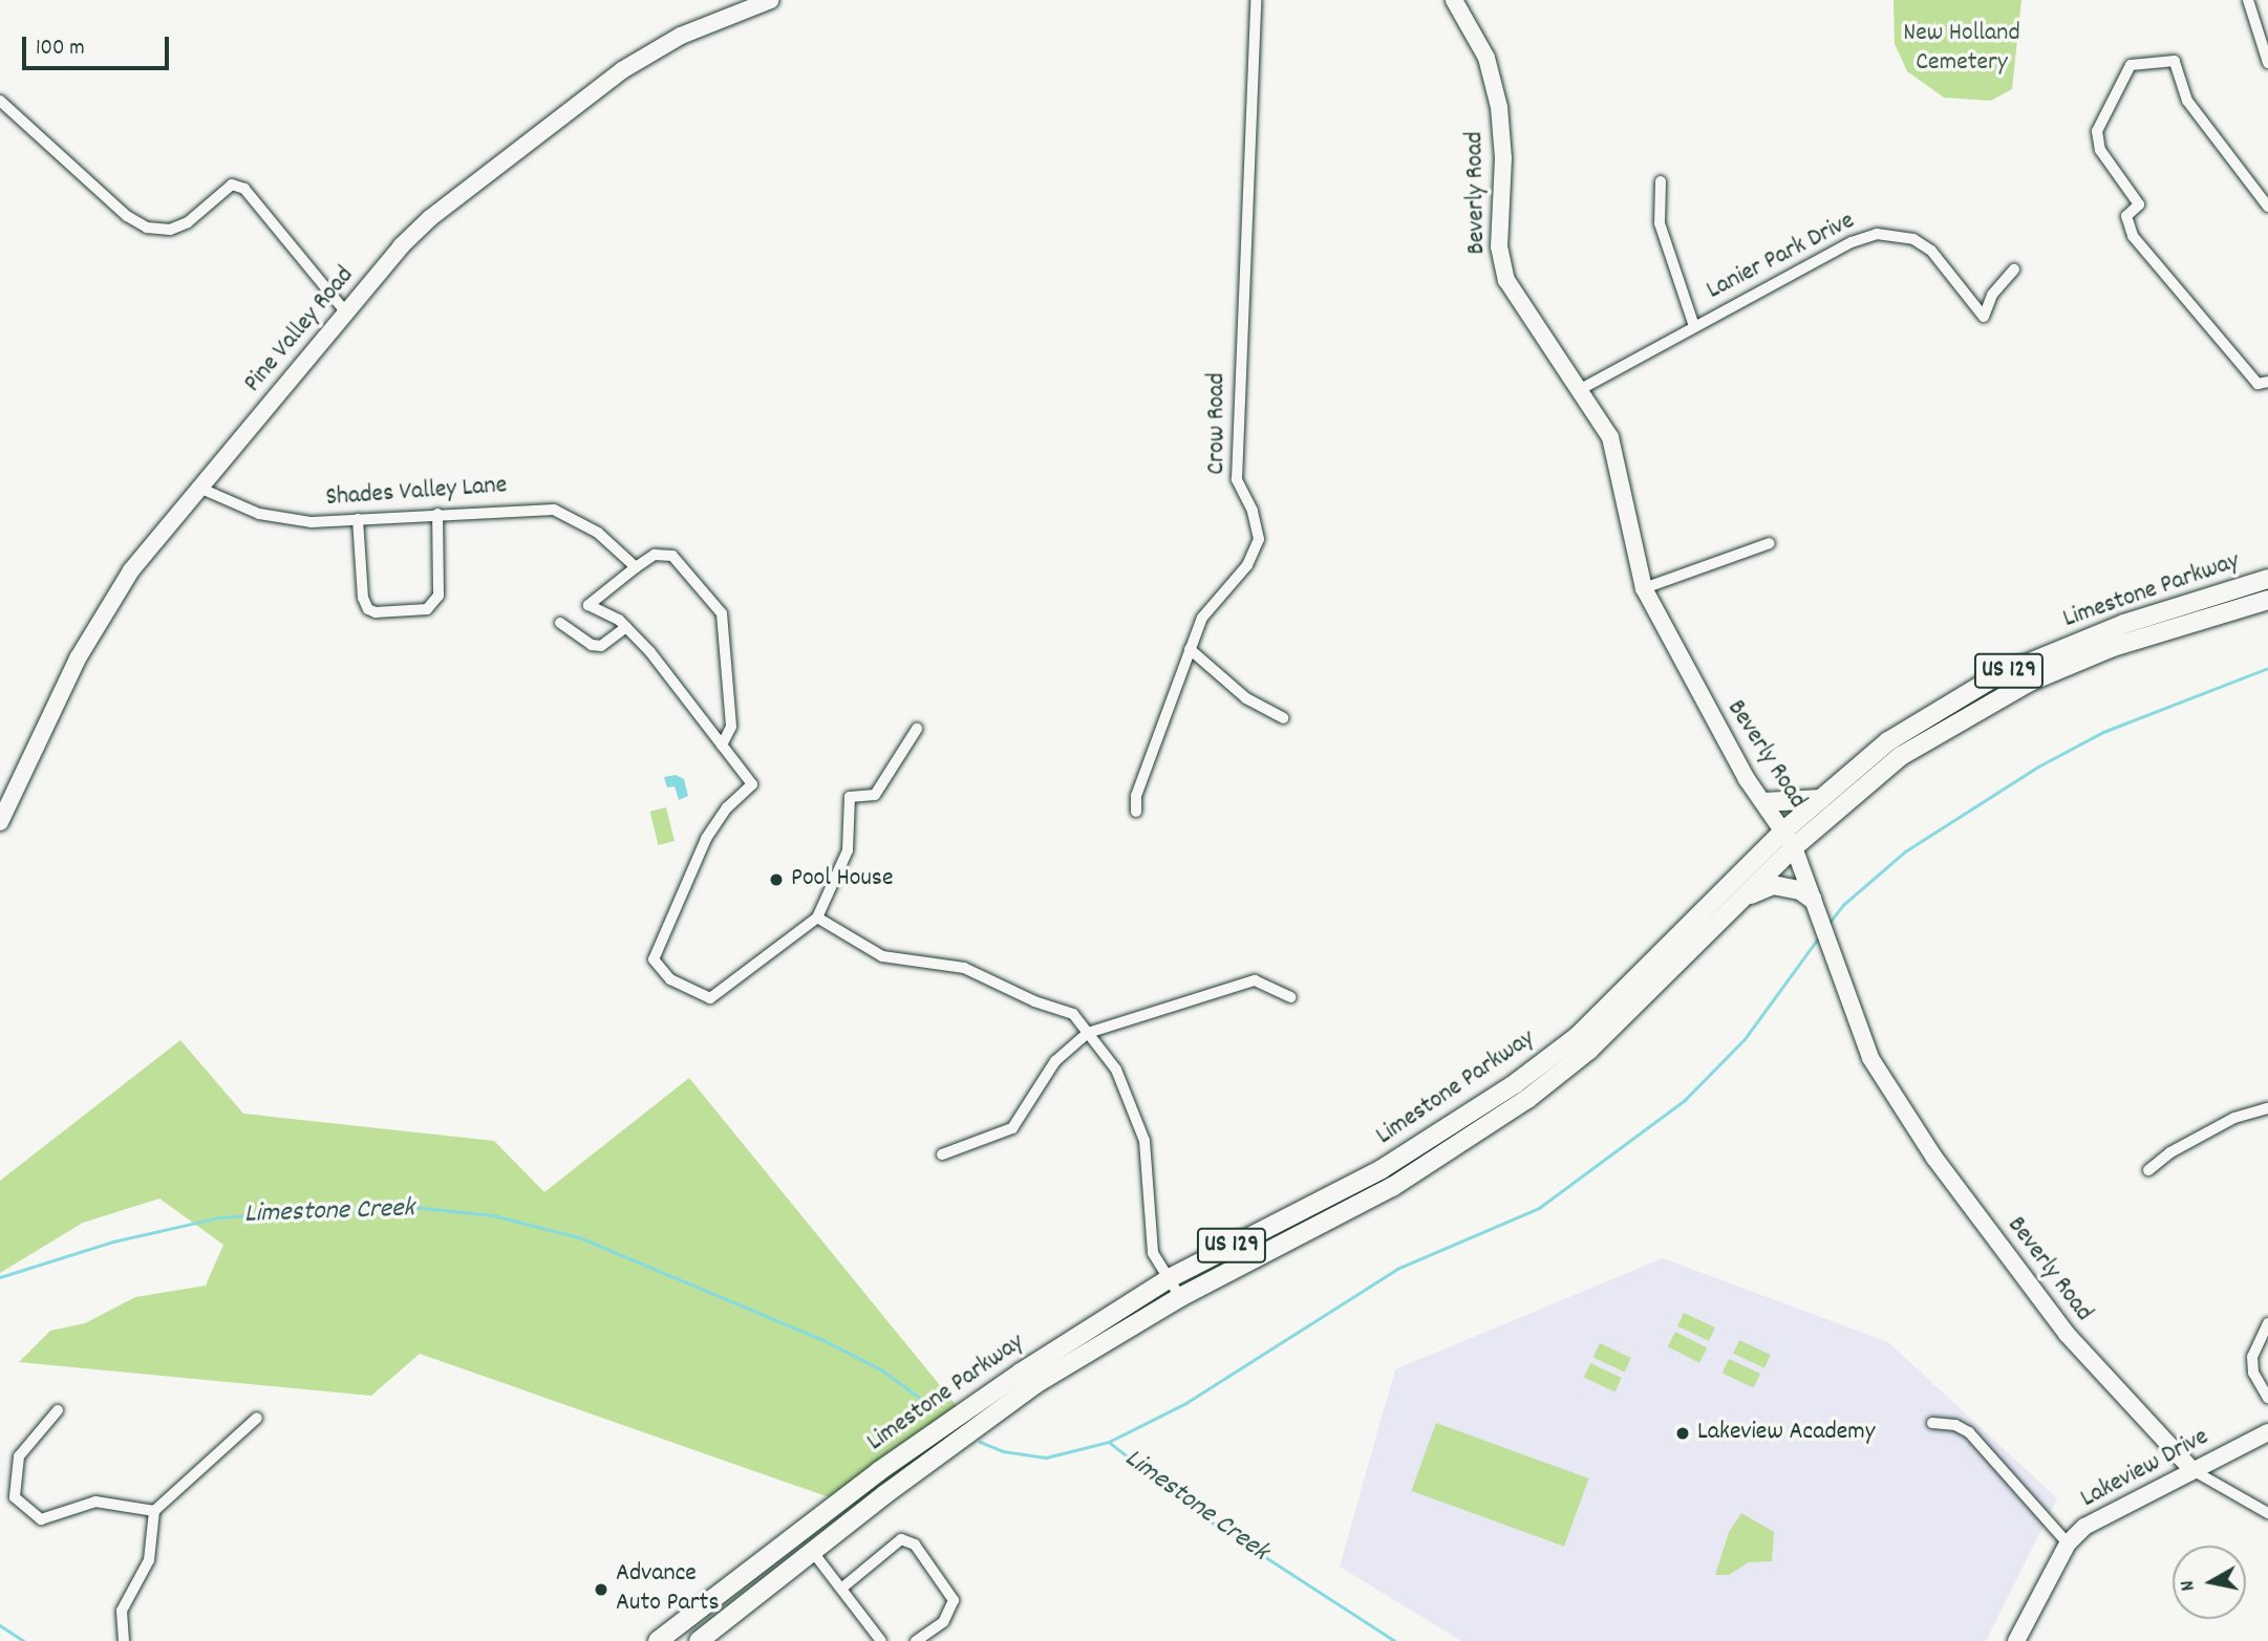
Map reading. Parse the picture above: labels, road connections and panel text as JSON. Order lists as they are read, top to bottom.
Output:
{
  "streets": {
    "main road": ["Limestone Parkway", "US 129"],
    "street": [
      "Beverly Road",
      "Lanier Park Drive",
      "Pine Valley Road",
      "Crow Road",
      "Shades Valley Lane",
      "Lakeview Drive"
    ]
  },
  "crossings": [
    ["Beverly Road", "Lanier Park Drive"],
    ["Beverly Road", "Limestone Parkway"],
    ["Beverly Road", "Lakeview Drive"],
    ["Pine Valley Road", "Shades Valley Lane"]
  ],
  "water": ["Limestone Creek"],
  "parks": ["New Holland Cemetery"],
  "places": ["Pool House", "Lakeview Academy", "Advance Auto Parts"],
  "scale_bar": "100 m",
  "north": "left"
}
